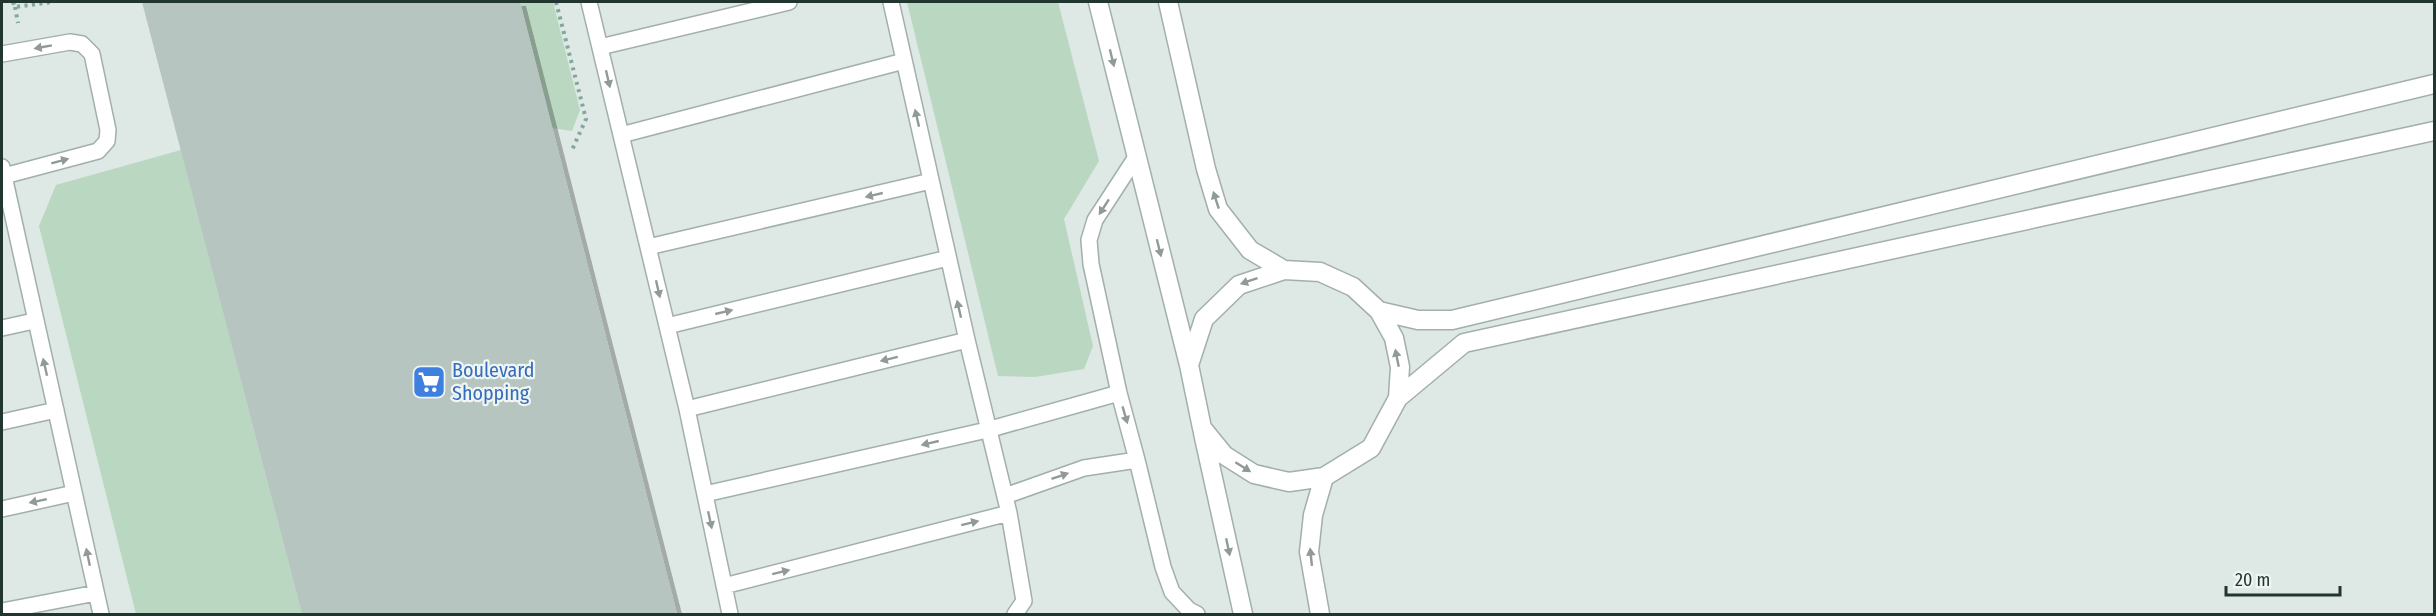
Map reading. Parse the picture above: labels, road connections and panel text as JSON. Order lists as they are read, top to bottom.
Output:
{
  "places": {
    "supermarket": ["Boulevard Shopping"]
  },
  "scale_bar": "20 m"
}
